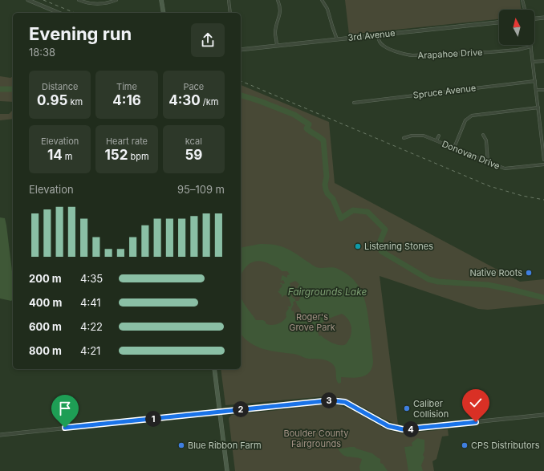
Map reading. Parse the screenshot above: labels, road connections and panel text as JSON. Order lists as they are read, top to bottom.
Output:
{
  "streets": {
    "street": [
      "3rd Avenue",
      "Arapahoe Drive",
      "Spruce Avenue",
      "Donovan Drive"
    ]
  },
  "crossings": [
    ["3rd Avenue", "Arapahoe Drive"]
  ],
  "water": ["Fairgrounds Lake"],
  "parks": ["Roger's Grove Park", "Boulder County Fairgrounds"],
  "places": [
    "Listening Stones",
    "Native Roots",
    "Caliber Collision",
    "Blue Ribbon Farm",
    "CPS Distributors"
  ],
  "north": "top",
  "page": {
    "heading": ["Evening run", "18:38"],
    "stats": [
      ["Distance", "0.95 km"],
      ["Time", "4:16"],
      ["Pace", "4:30 /km"],
      ["Elevation", "14 m"],
      ["Heart rate", "152 bpm"],
      ["kcal", "59"]
    ],
    "chart": ["Elevation", "95–109 m"],
    "list": [
      {
        "name": "200 m",
        "note": "4:35"
      },
      {
        "name": "400 m",
        "note": "4:41"
      },
      {
        "name": "600 m",
        "note": "4:22"
      },
      {
        "name": "800 m",
        "note": "4:21"
      }
    ],
    "pins": [
      "3",
      "2",
      "1",
      "4"
    ]
  }
}
